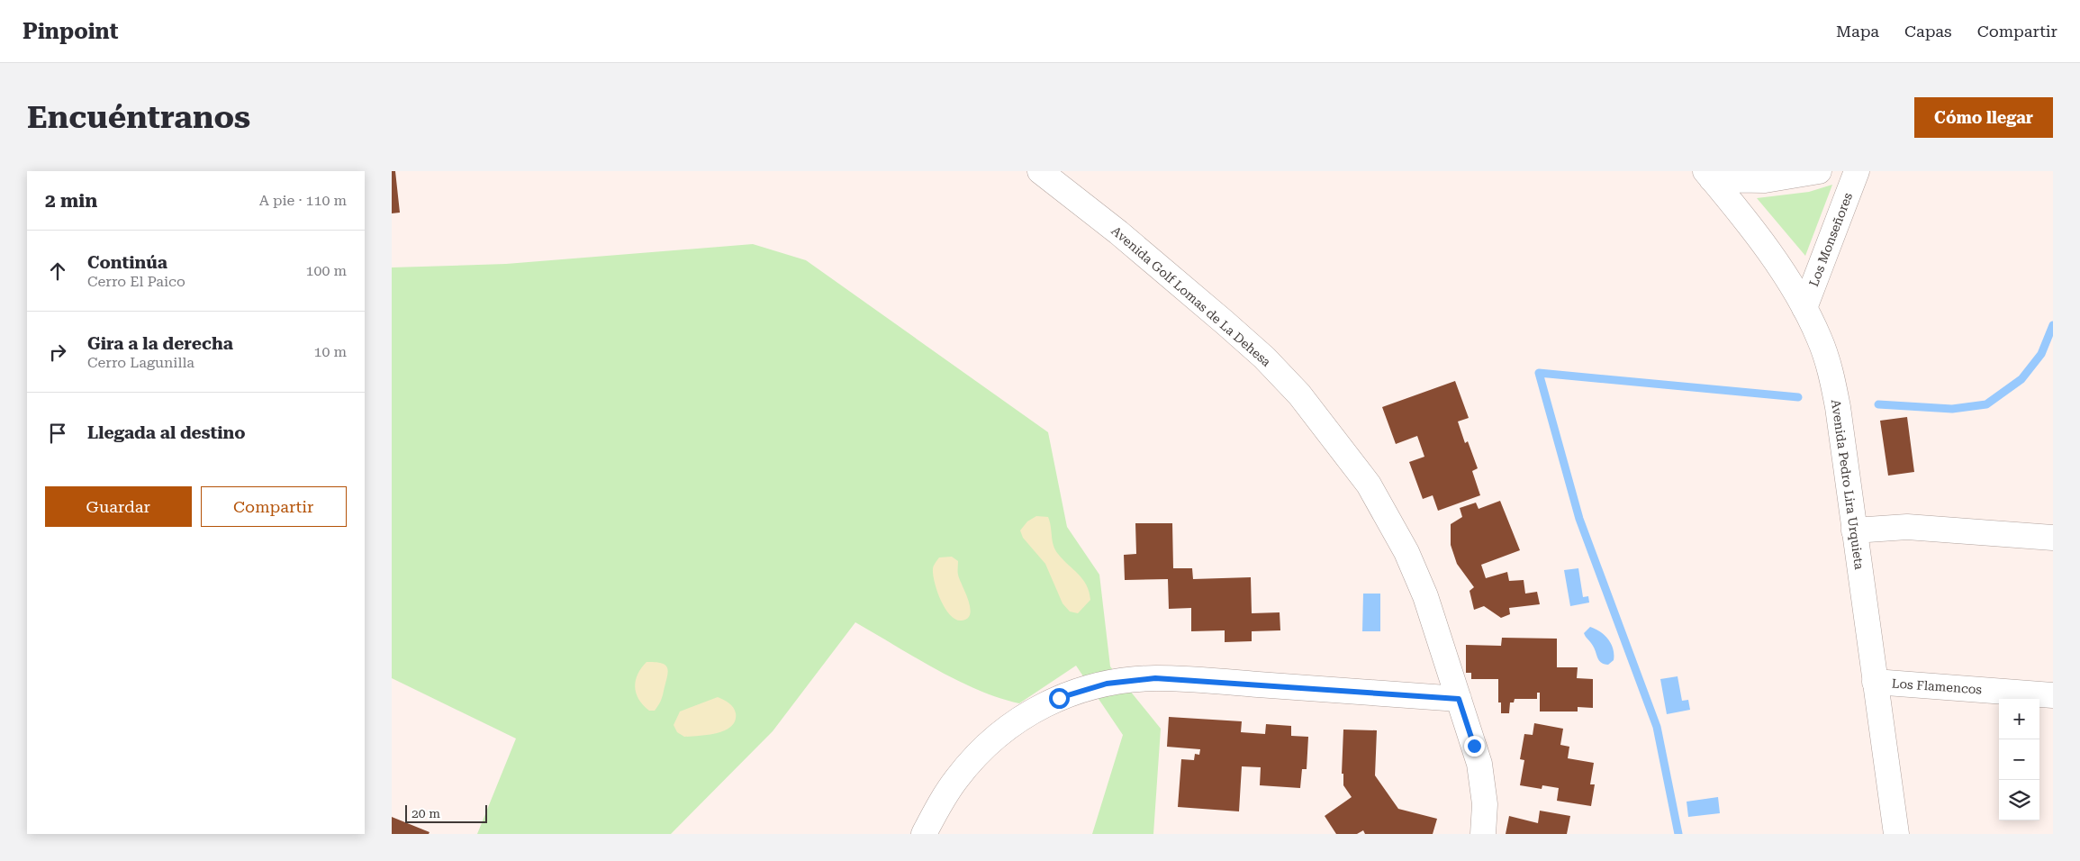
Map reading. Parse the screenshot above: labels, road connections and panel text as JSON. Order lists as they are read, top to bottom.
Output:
{
  "streets": {
    "street": [
      "Los Monseñores",
      "Avenida Golf Lomas de La Dehesa",
      "Avenida Pedro Lira Urquieta",
      "Los Flamencos"
    ]
  },
  "crossings": [
    ["Los Monseñores", "Avenida Pedro Lira Urquieta"],
    ["Avenida Pedro Lira Urquieta", "Los Flamencos"]
  ],
  "scale_bar": "20 m",
  "page": {
    "header": "Pinpoint",
    "nav": ["Mapa", "Capas", "Compartir"],
    "buttons": [
      "Cómo llegar",
      ["Guardar", "Compartir"]
    ],
    "title": "Encuéntranos",
    "heading": ["2 min", "A pie · 110 m"],
    "list": [
      ["Continúa", "Cerro El Paico", "100 m"],
      ["Gira a la derecha", "Cerro Lagunilla", "10 m"],
      "Llegada al destino"
    ],
    "map_buttons": ["+", "−"],
    "scale": "20 m"
  }
}
